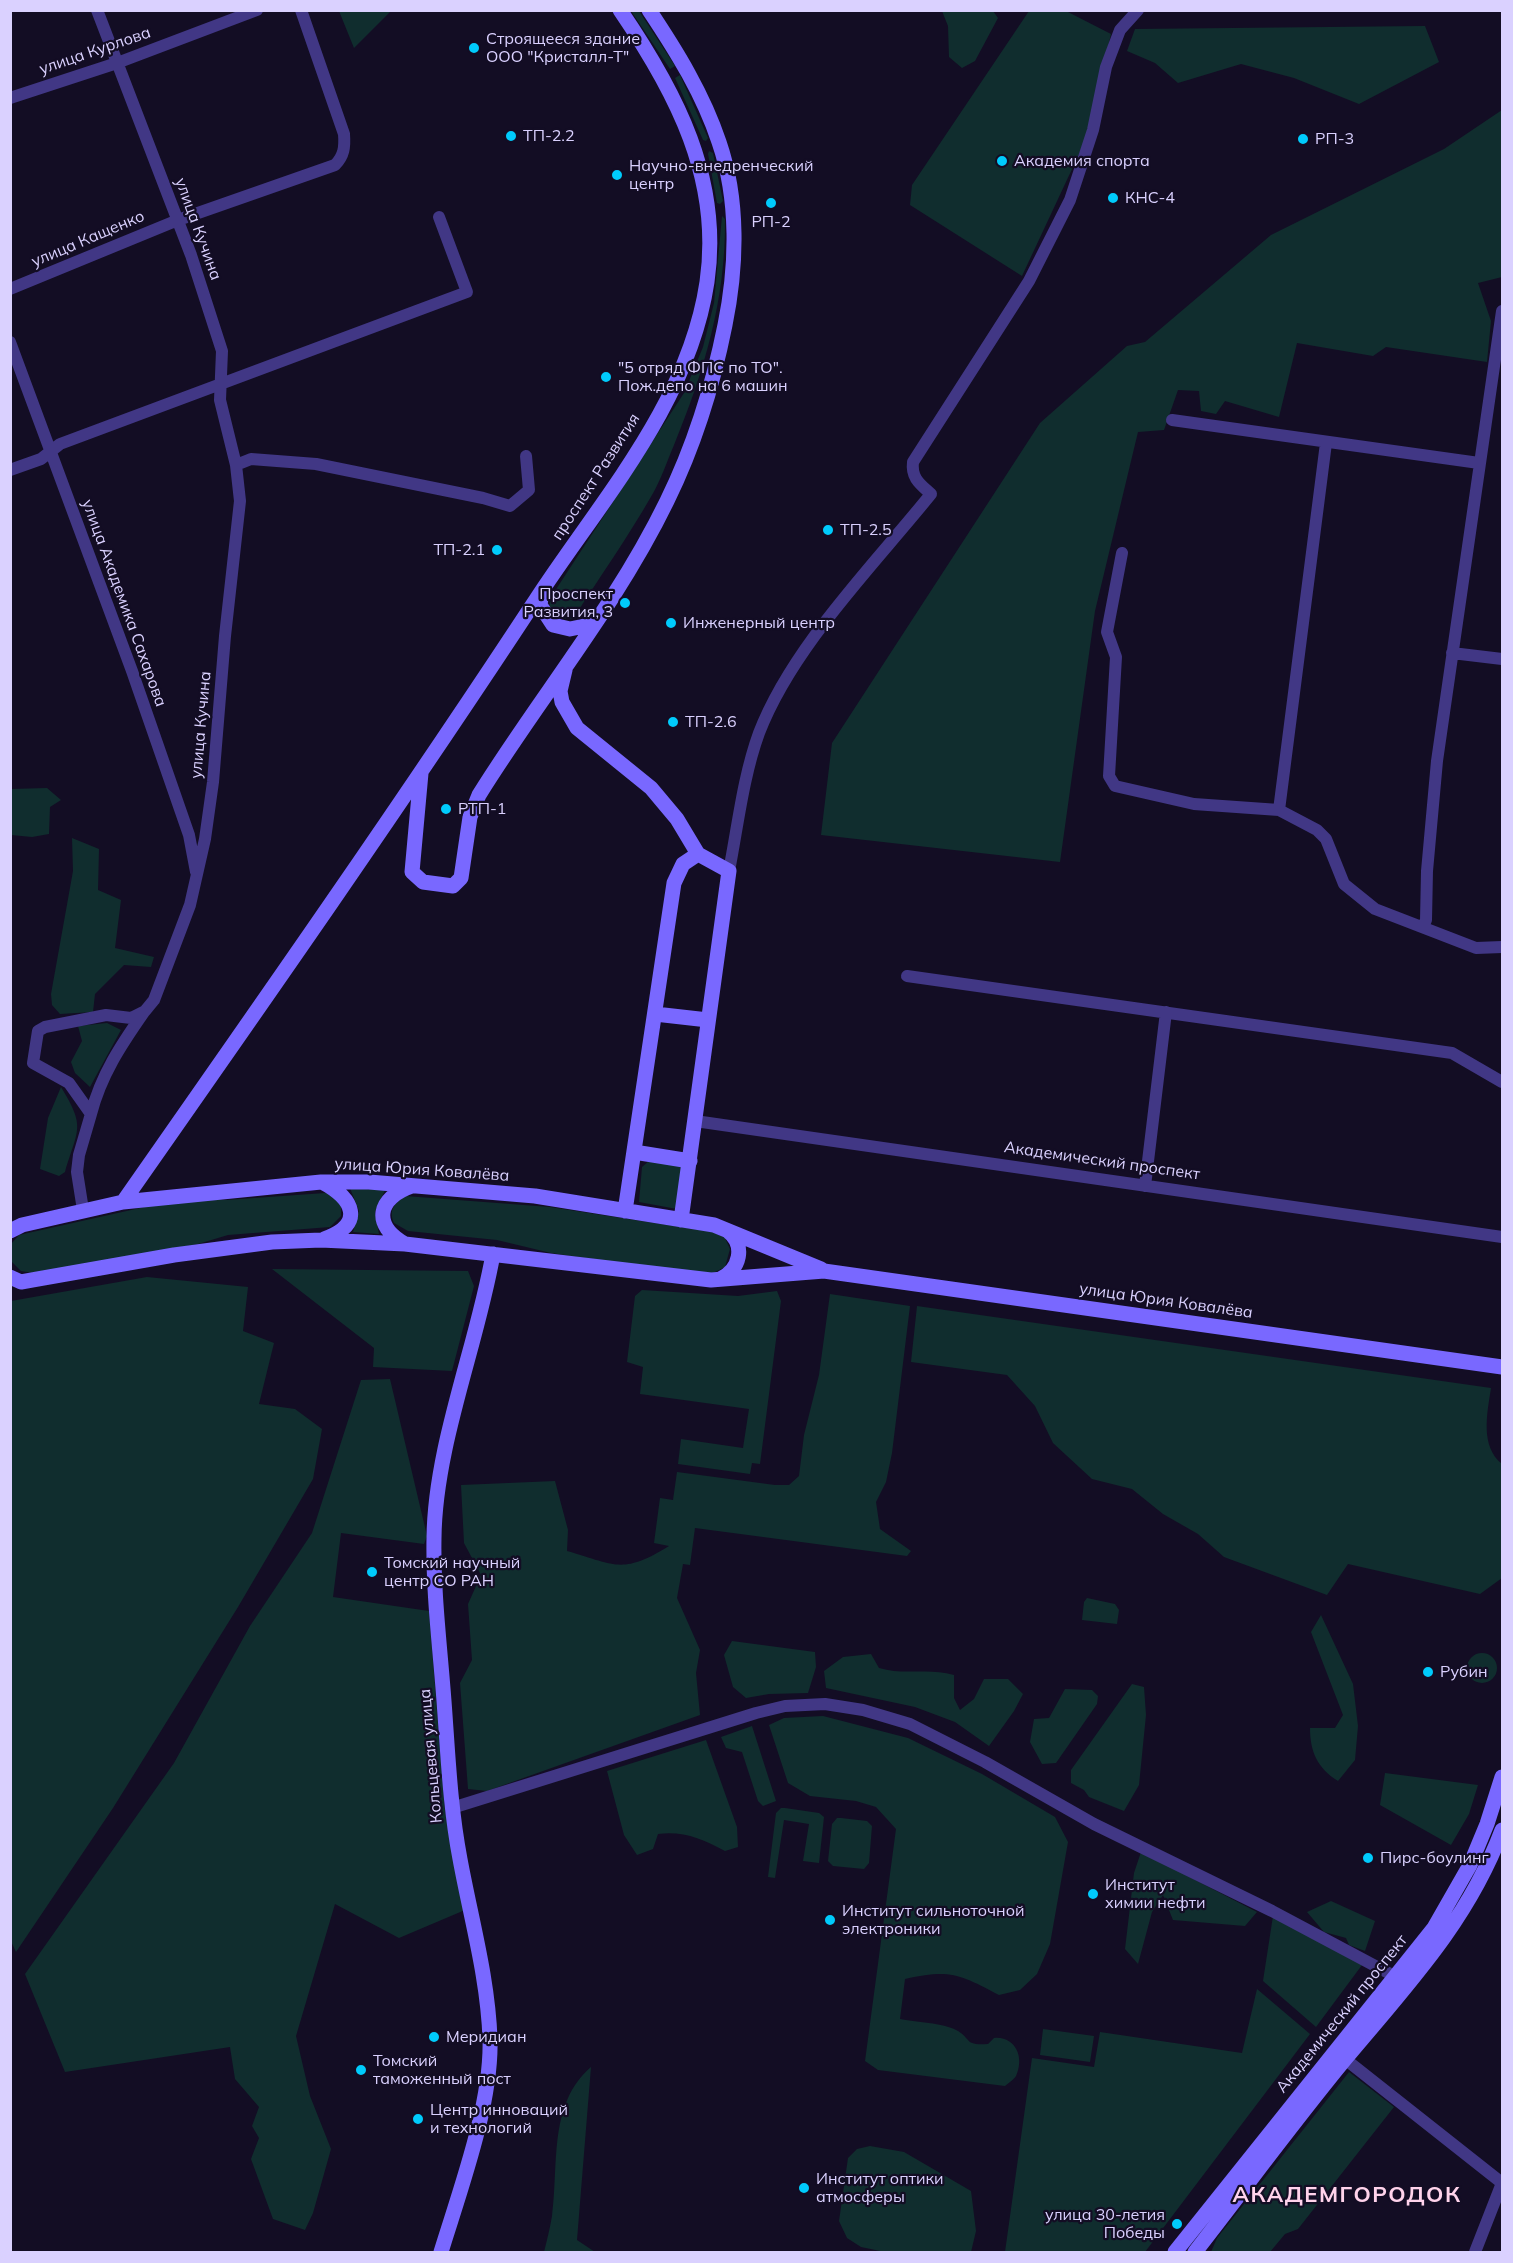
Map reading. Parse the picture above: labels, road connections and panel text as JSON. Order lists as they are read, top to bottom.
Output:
{
  "streets": {
    "street": [
      "улица Курлова",
      "улица Кучина",
      "улица Кащенко",
      "проспект Развития",
      "улица Академика Сахарова",
      "Академический проспект",
      "улица Юрия Ковалёва",
      "Кольцевая улица"
    ]
  },
  "crossings": [
    ["улица Курлова", "улица Кучина"],
    ["улица Кучина", "улица Кащенко"],
    ["улица Кучина", "улица Академика Сахарова"],
    ["улица Кучина", "улица Юрия Ковалёва"],
    ["проспект Развития", "улица Юрия Ковалёва"],
    ["улица Юрия Ковалёва", "Кольцевая улица"]
  ],
  "districts": ["АКАДЕМГОРОДОК"],
  "places": [
    "Строящееся здание ООО \"Кристалл-Т\"",
    "ТП-2.2",
    "РП-3",
    "Академия спорта",
    "Научно-внедренческий центр",
    "КНС-4",
    "РП-2",
    "\"5 отряд ФПС по ТО\". Пож.депо на 6 машин",
    "ТП-2.5",
    "ТП-2.1",
    "Проспект Развития, 3",
    "Инженерный центр",
    "ТП-2.6",
    "РТП-1",
    "Томский научный центр СО РАН",
    "Рубин",
    "Пирс-боулинг",
    "Институт химии нефти",
    "Институт сильноточной электроники",
    "Меридиан",
    "Томский таможенный пост",
    "Центр инноваций и технологий",
    "Институт оптики атмосферы",
    "улица 30-летия Победы"
  ]
}
